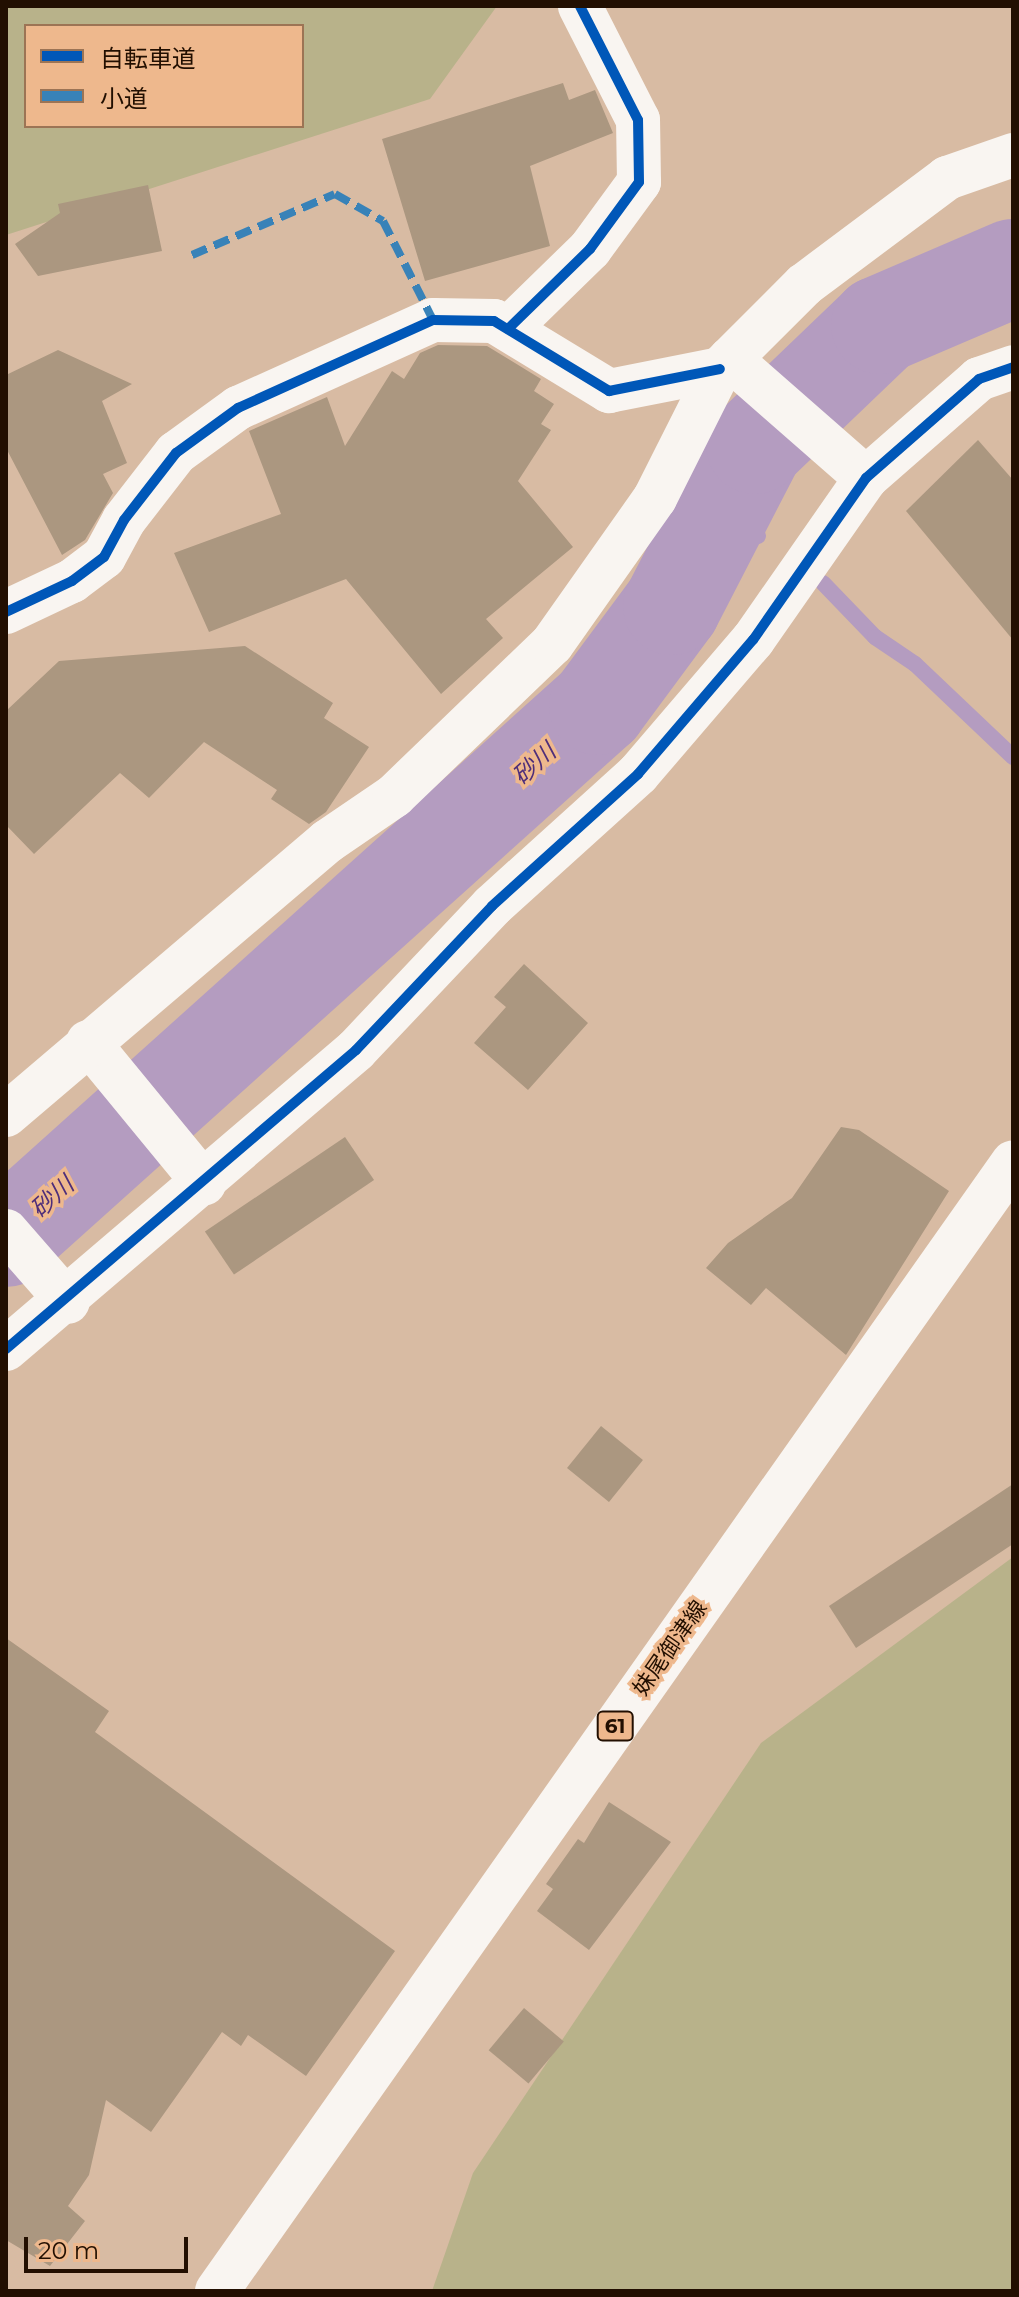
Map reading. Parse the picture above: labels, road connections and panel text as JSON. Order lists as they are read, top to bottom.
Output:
{
  "streets": {
    "street": ["妹尾御津線", "61"]
  },
  "water": ["砂川"],
  "legend": ["自転車道", "小道"],
  "scale_bar": "20 m"
}
